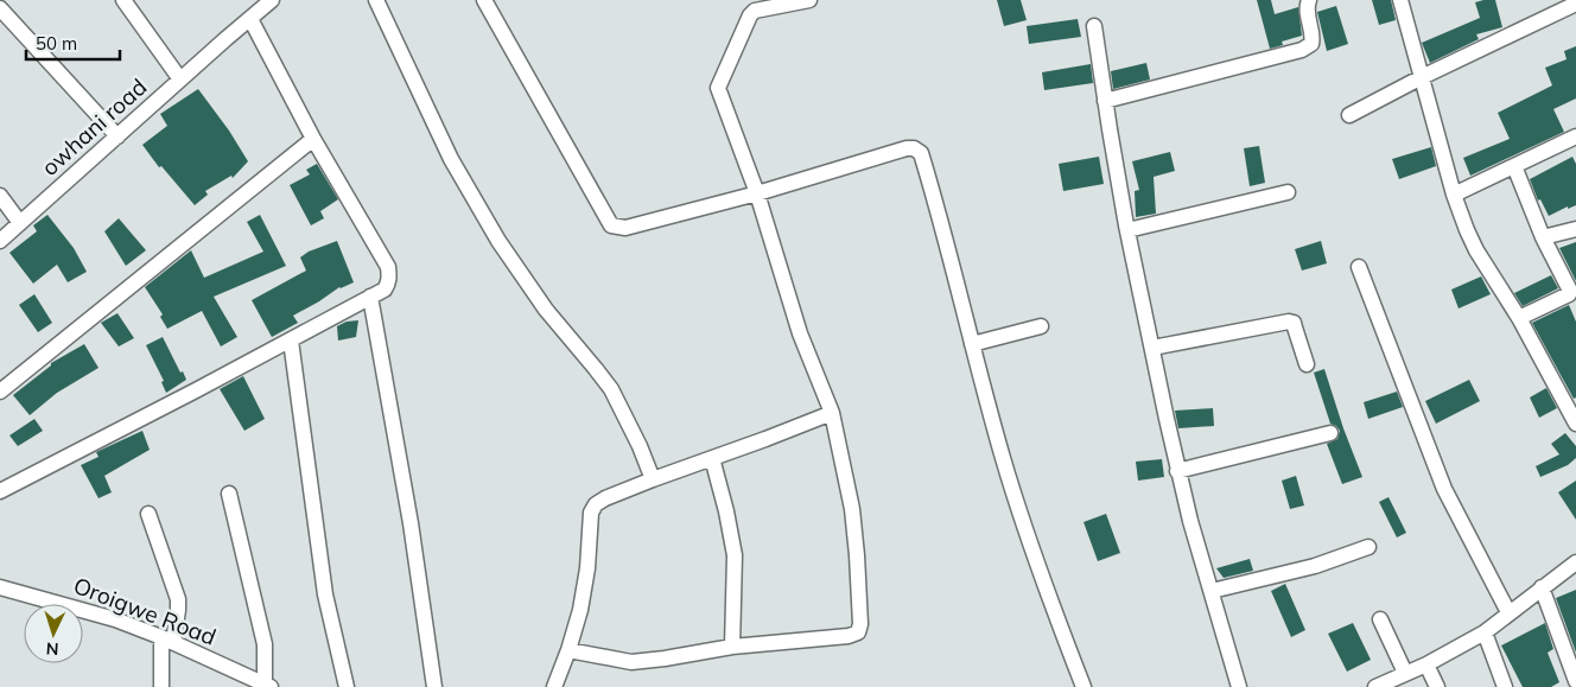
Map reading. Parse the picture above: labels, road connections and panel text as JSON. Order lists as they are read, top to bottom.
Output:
{
  "streets": {
    "street": ["owhani road", "Oroigwe Road"]
  },
  "scale_bar": "50 m",
  "north": "bottom"
}
